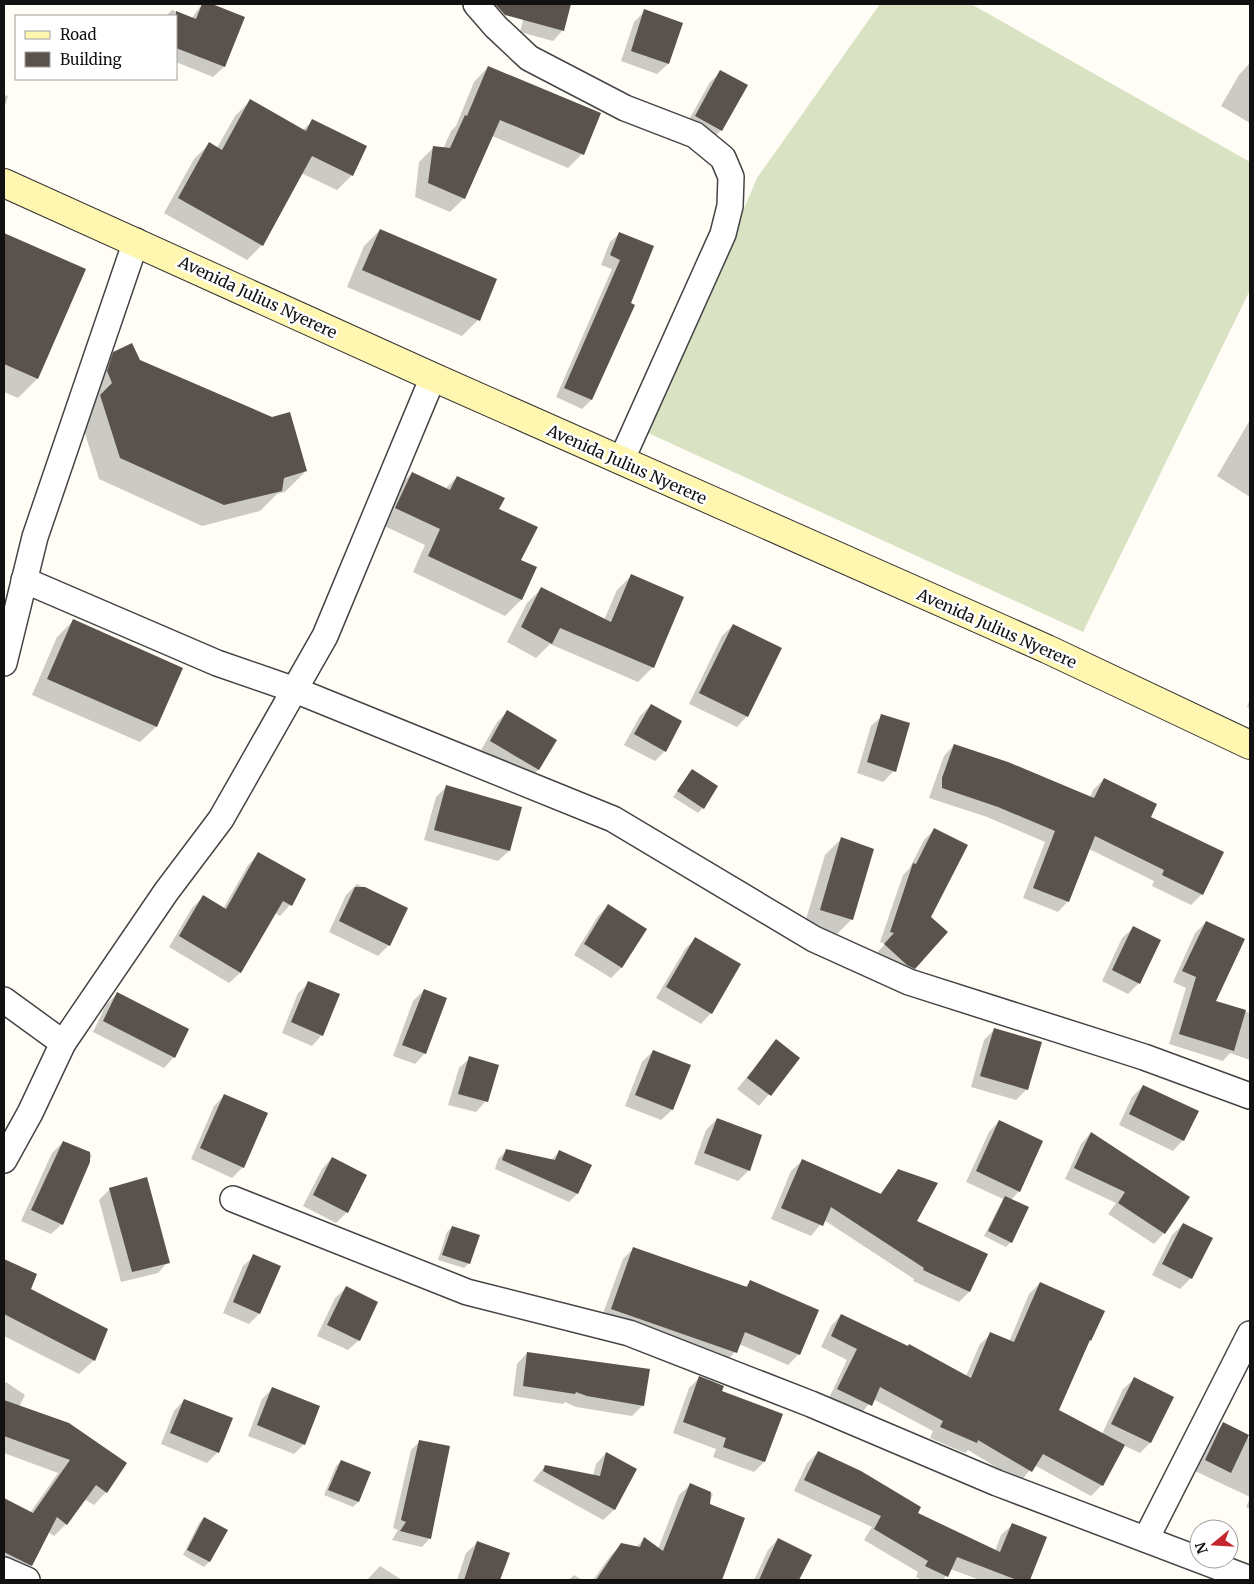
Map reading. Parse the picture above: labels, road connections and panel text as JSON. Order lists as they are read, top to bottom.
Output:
{
  "streets": {
    "street": ["Avenida Julius Nyerere"]
  },
  "legend": ["Road", "Building"],
  "north": "left"
}
